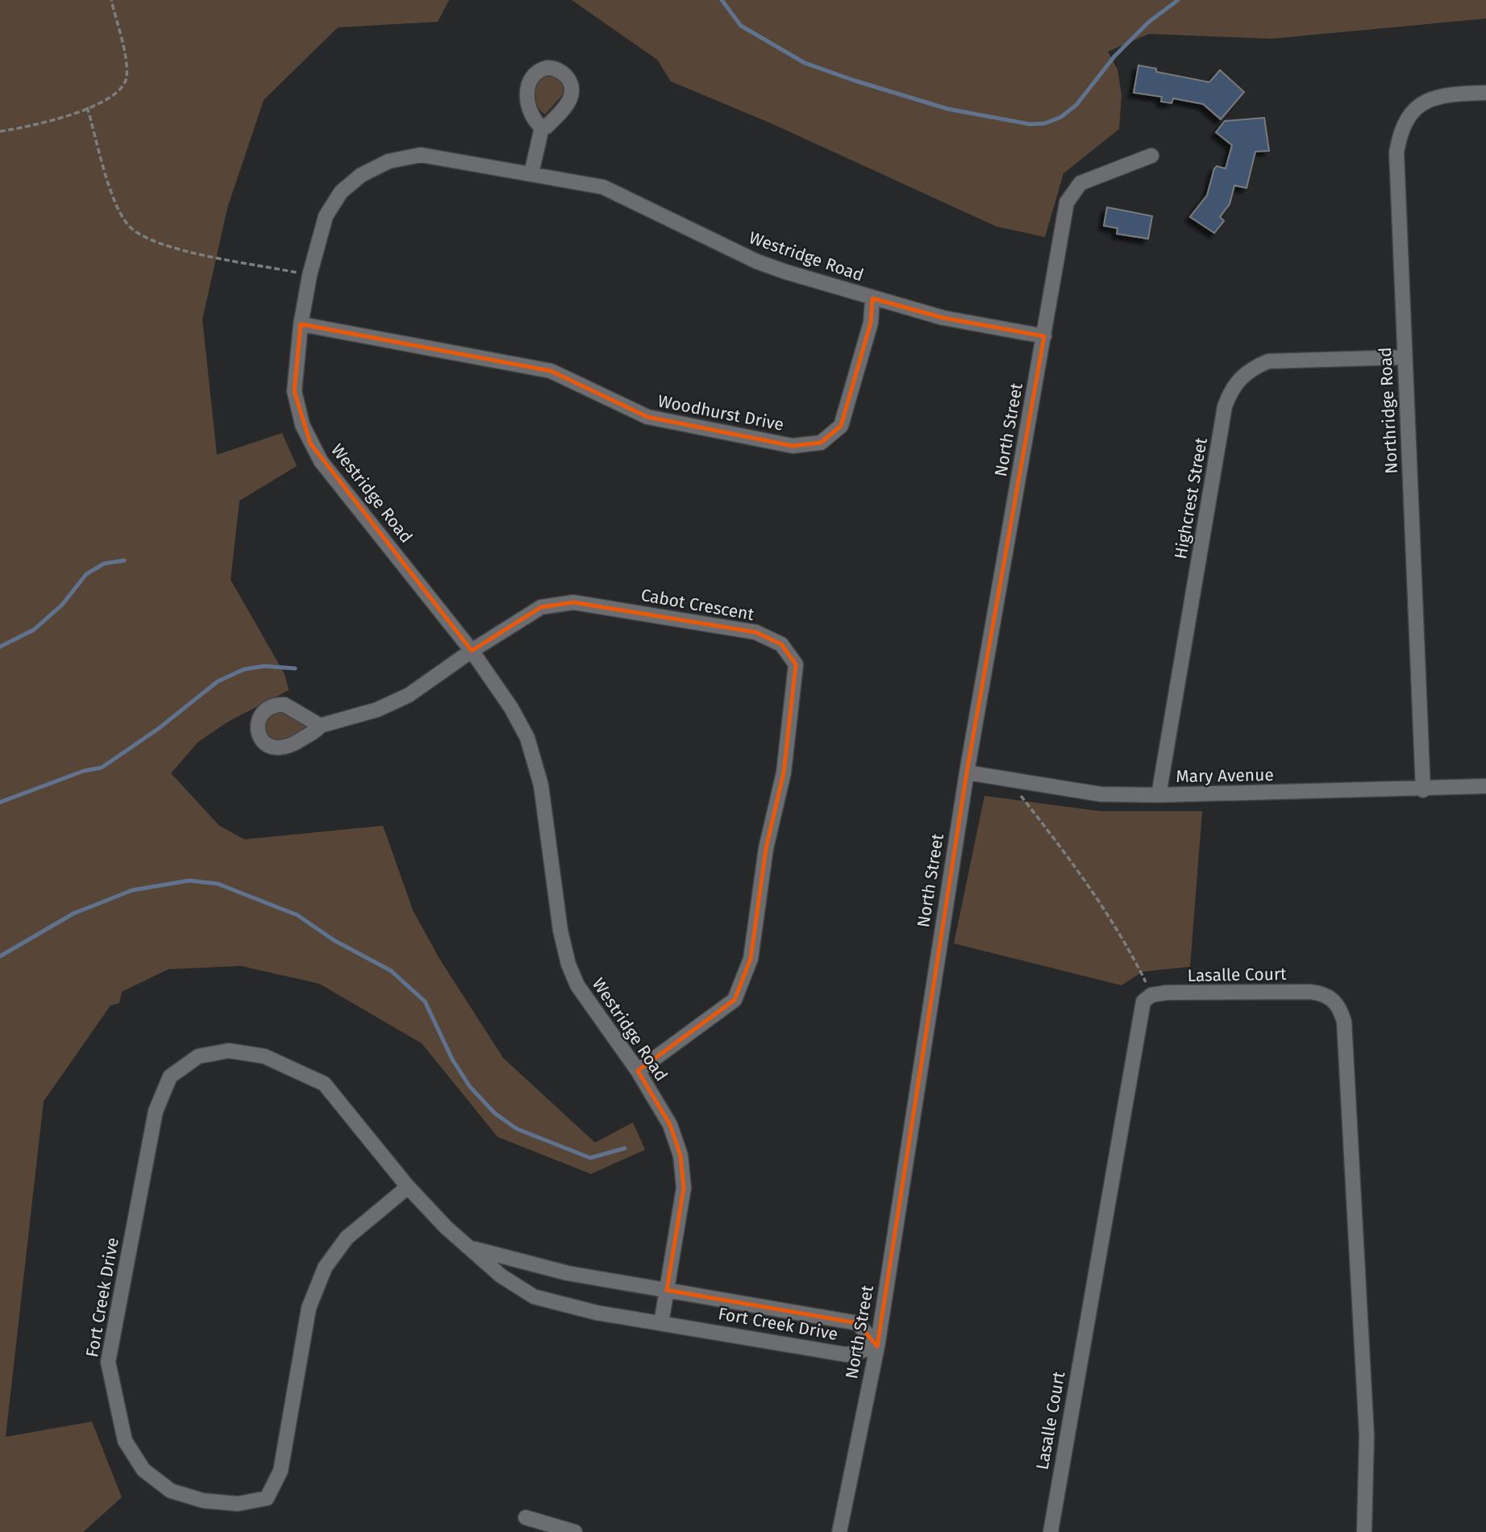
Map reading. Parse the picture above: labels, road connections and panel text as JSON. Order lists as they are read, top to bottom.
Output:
{
  "streets": {
    "street": [
      "Westridge Road",
      "Northridge Road",
      "Woodhurst Drive",
      "North Street",
      "Highcrest Street",
      "Cabot Crescent",
      "Mary Avenue",
      "Lasalle Court",
      "Fort Creek Drive"
    ]
  },
  "crossings": [
    ["Westridge Road", "Woodhurst Drive"],
    ["Westridge Road", "North Street"],
    ["Westridge Road", "Cabot Crescent"],
    ["Westridge Road", "Fort Creek Drive"],
    ["Northridge Road", "Highcrest Street"],
    ["Northridge Road", "Mary Avenue"],
    ["North Street", "Mary Avenue"],
    ["North Street", "Fort Creek Drive"],
    ["Highcrest Street", "Mary Avenue"]
  ]
}
